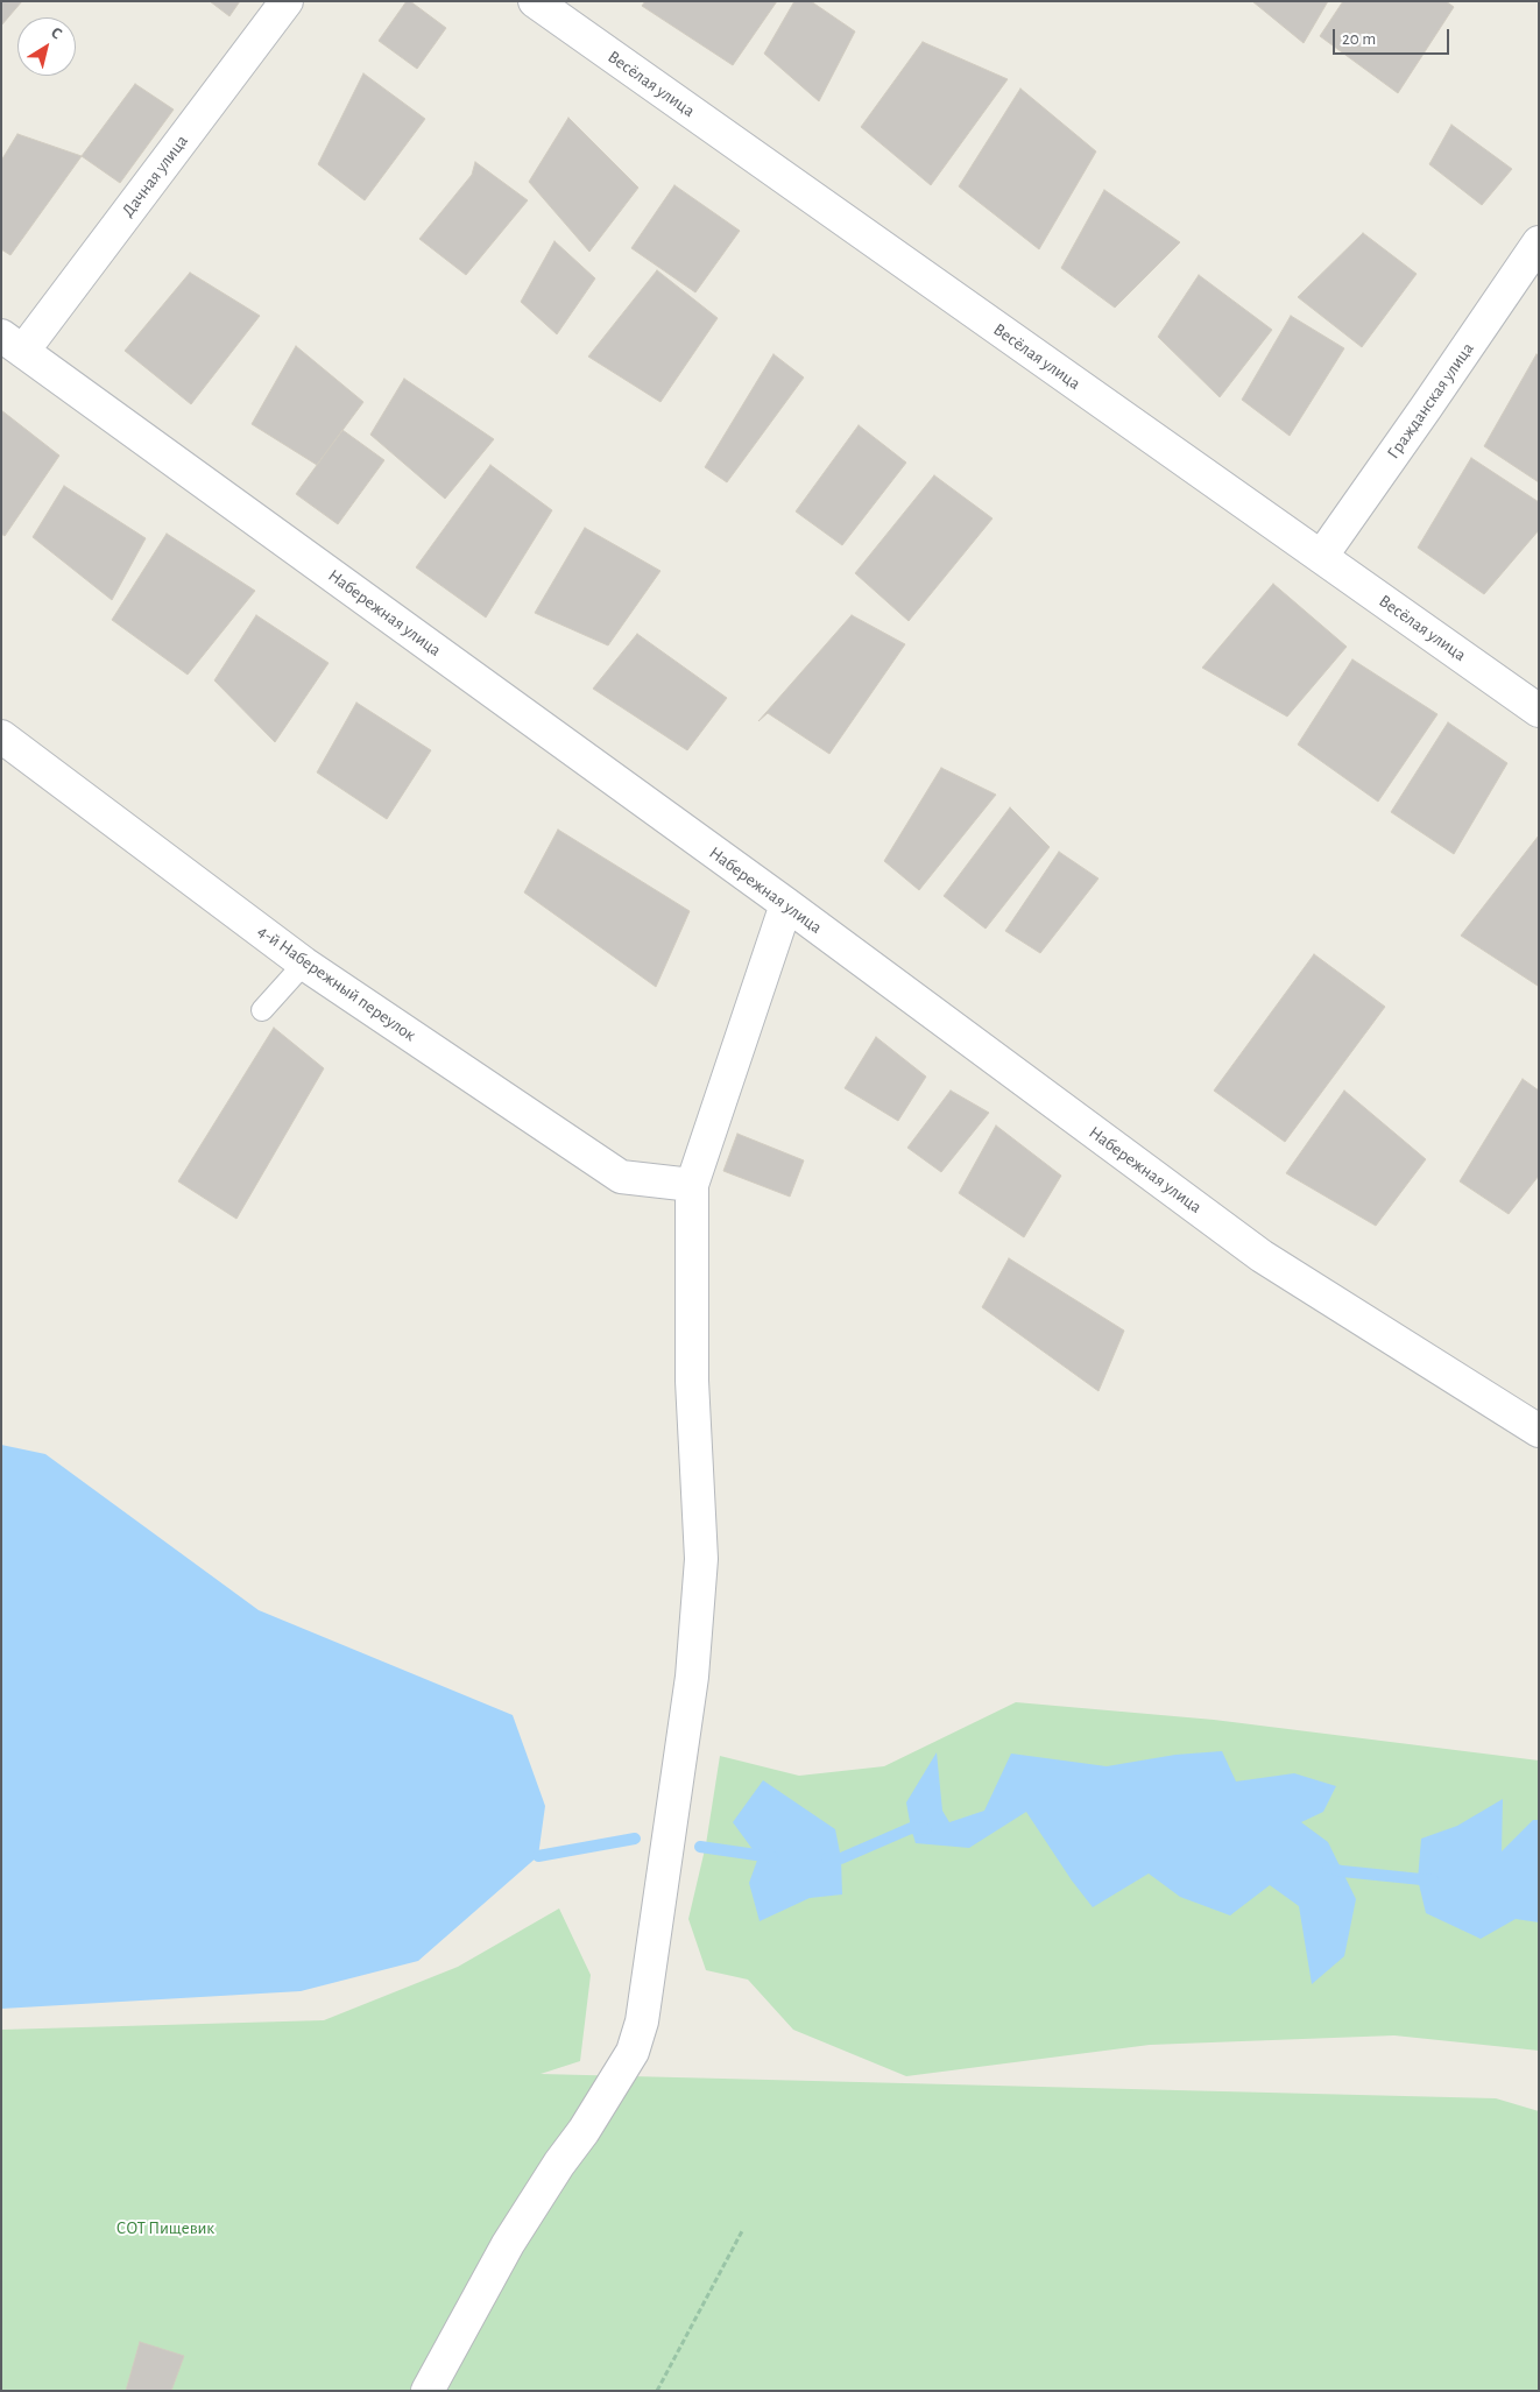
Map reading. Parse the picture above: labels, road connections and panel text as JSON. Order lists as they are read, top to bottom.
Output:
{
  "streets": {
    "street": [
      "Весёлая улица",
      "Дачная улица",
      "Гражданская улица",
      "Набережная улица",
      "4-й Набережный переулок"
    ]
  },
  "crossings": [
    ["Весёлая улица", "Гражданская улица"],
    ["Дачная улица", "Набережная улица"]
  ],
  "parks": ["СОТ Пищевик"],
  "scale_bar": "20 m",
  "north": "top right"
}
